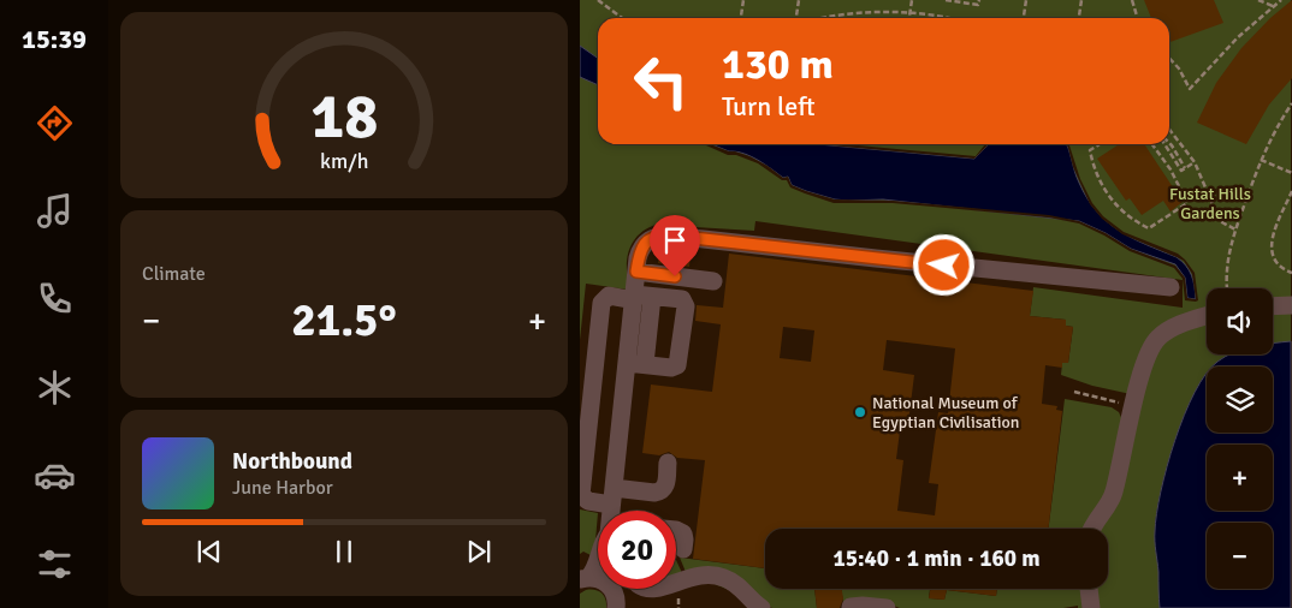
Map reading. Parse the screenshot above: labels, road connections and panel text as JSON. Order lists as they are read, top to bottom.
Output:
{
  "parks": ["Fustat Hills Gardens"],
  "places": ["National Museum of Egyptian Civilisation"],
  "page": {
    "tabs": "15:39",
    "turn": ["130 m", "Turn left"],
    "tile": "Climate",
    "map_buttons": ["+", "−"],
    "heat": ["−", "21.5°", "+"],
    "song": ["Northbound", "June Harbor"],
    "limit": "20",
    "trip": "15:40 · 1 min · 160 m",
    "gauge": ["18", "km/h"]
  }
}
